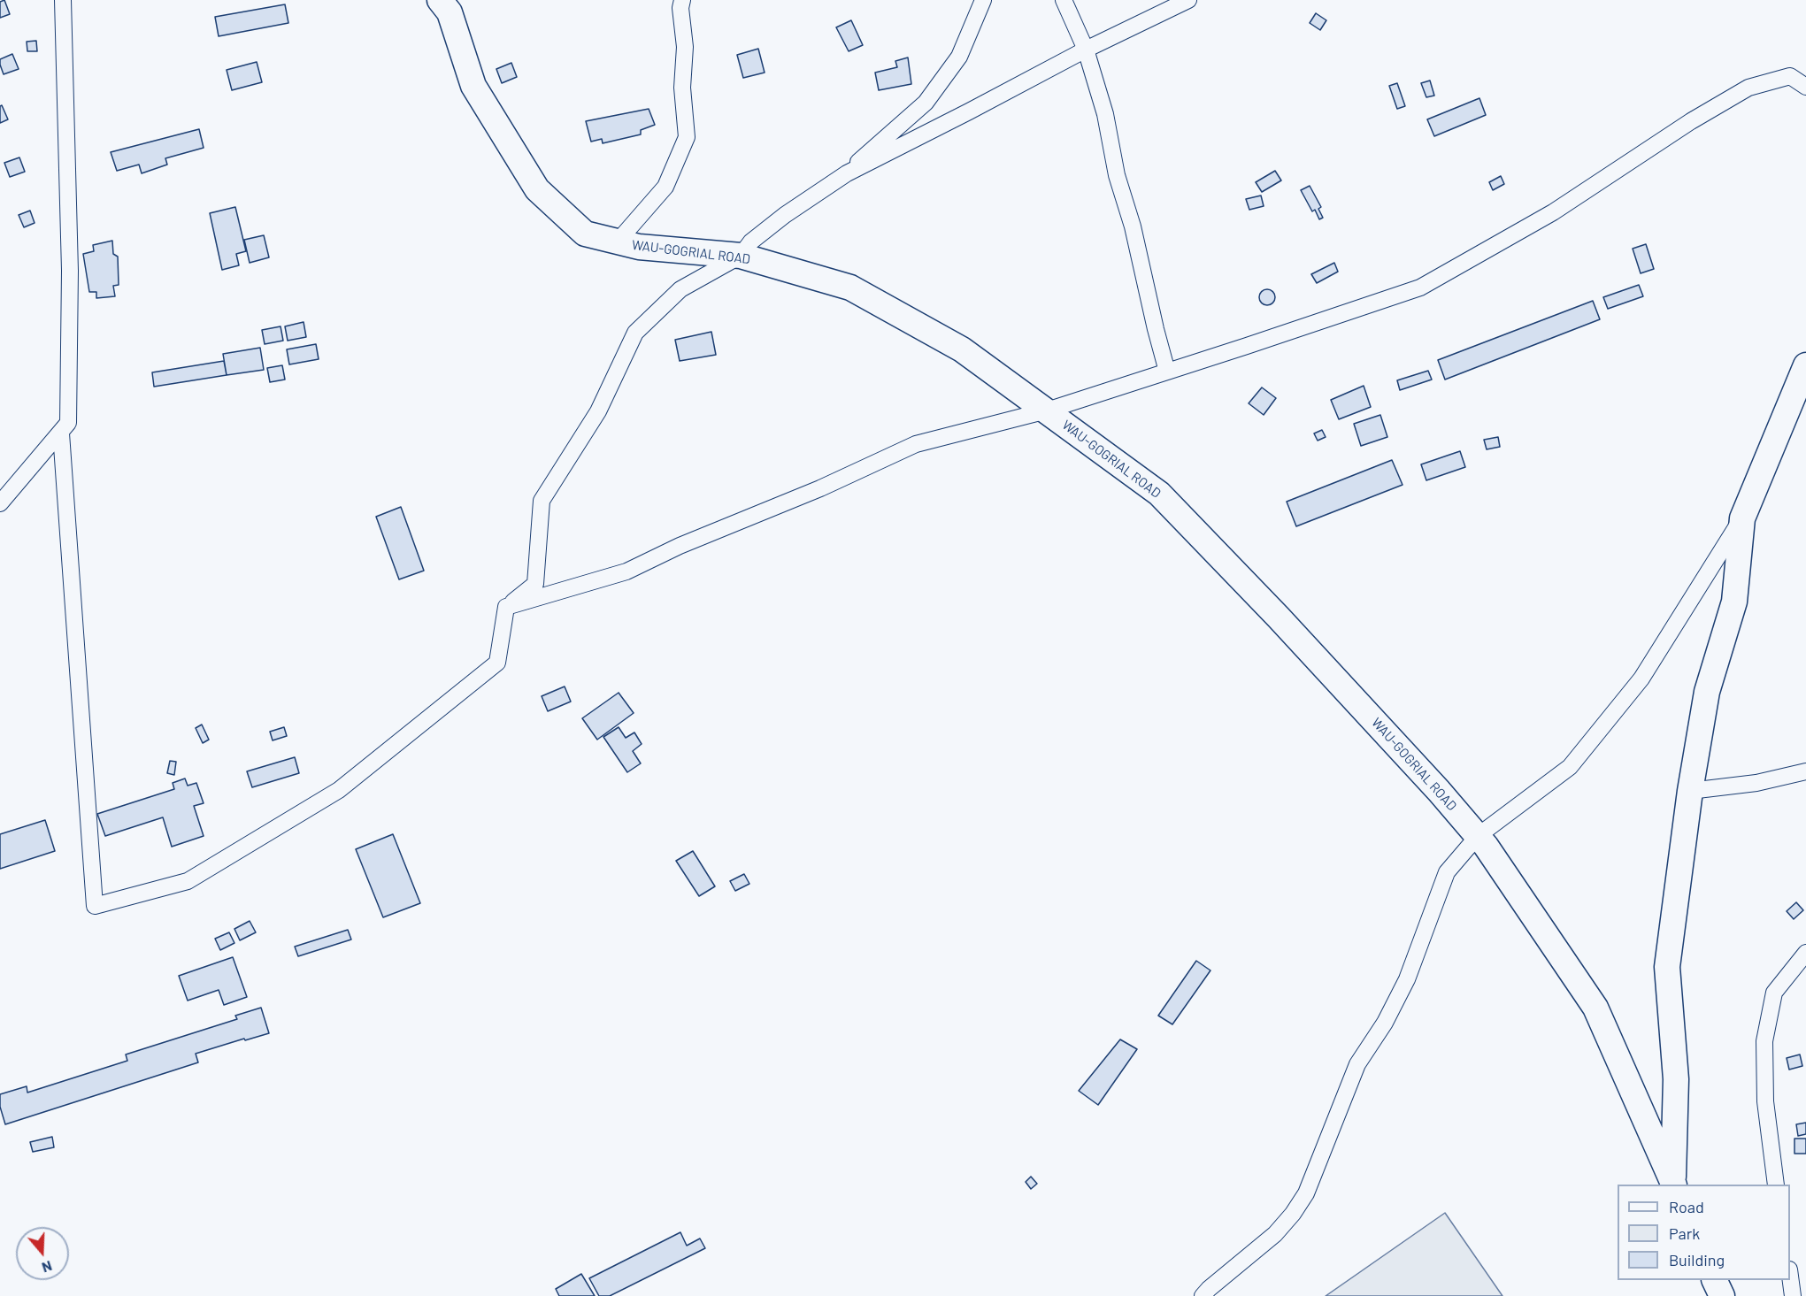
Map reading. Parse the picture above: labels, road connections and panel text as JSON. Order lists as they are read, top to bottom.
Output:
{
  "streets": {
    "main road": ["WAU-GOGRIAL ROAD"]
  },
  "legend": ["Road", "Park", "Building"],
  "north": "bottom"
}
